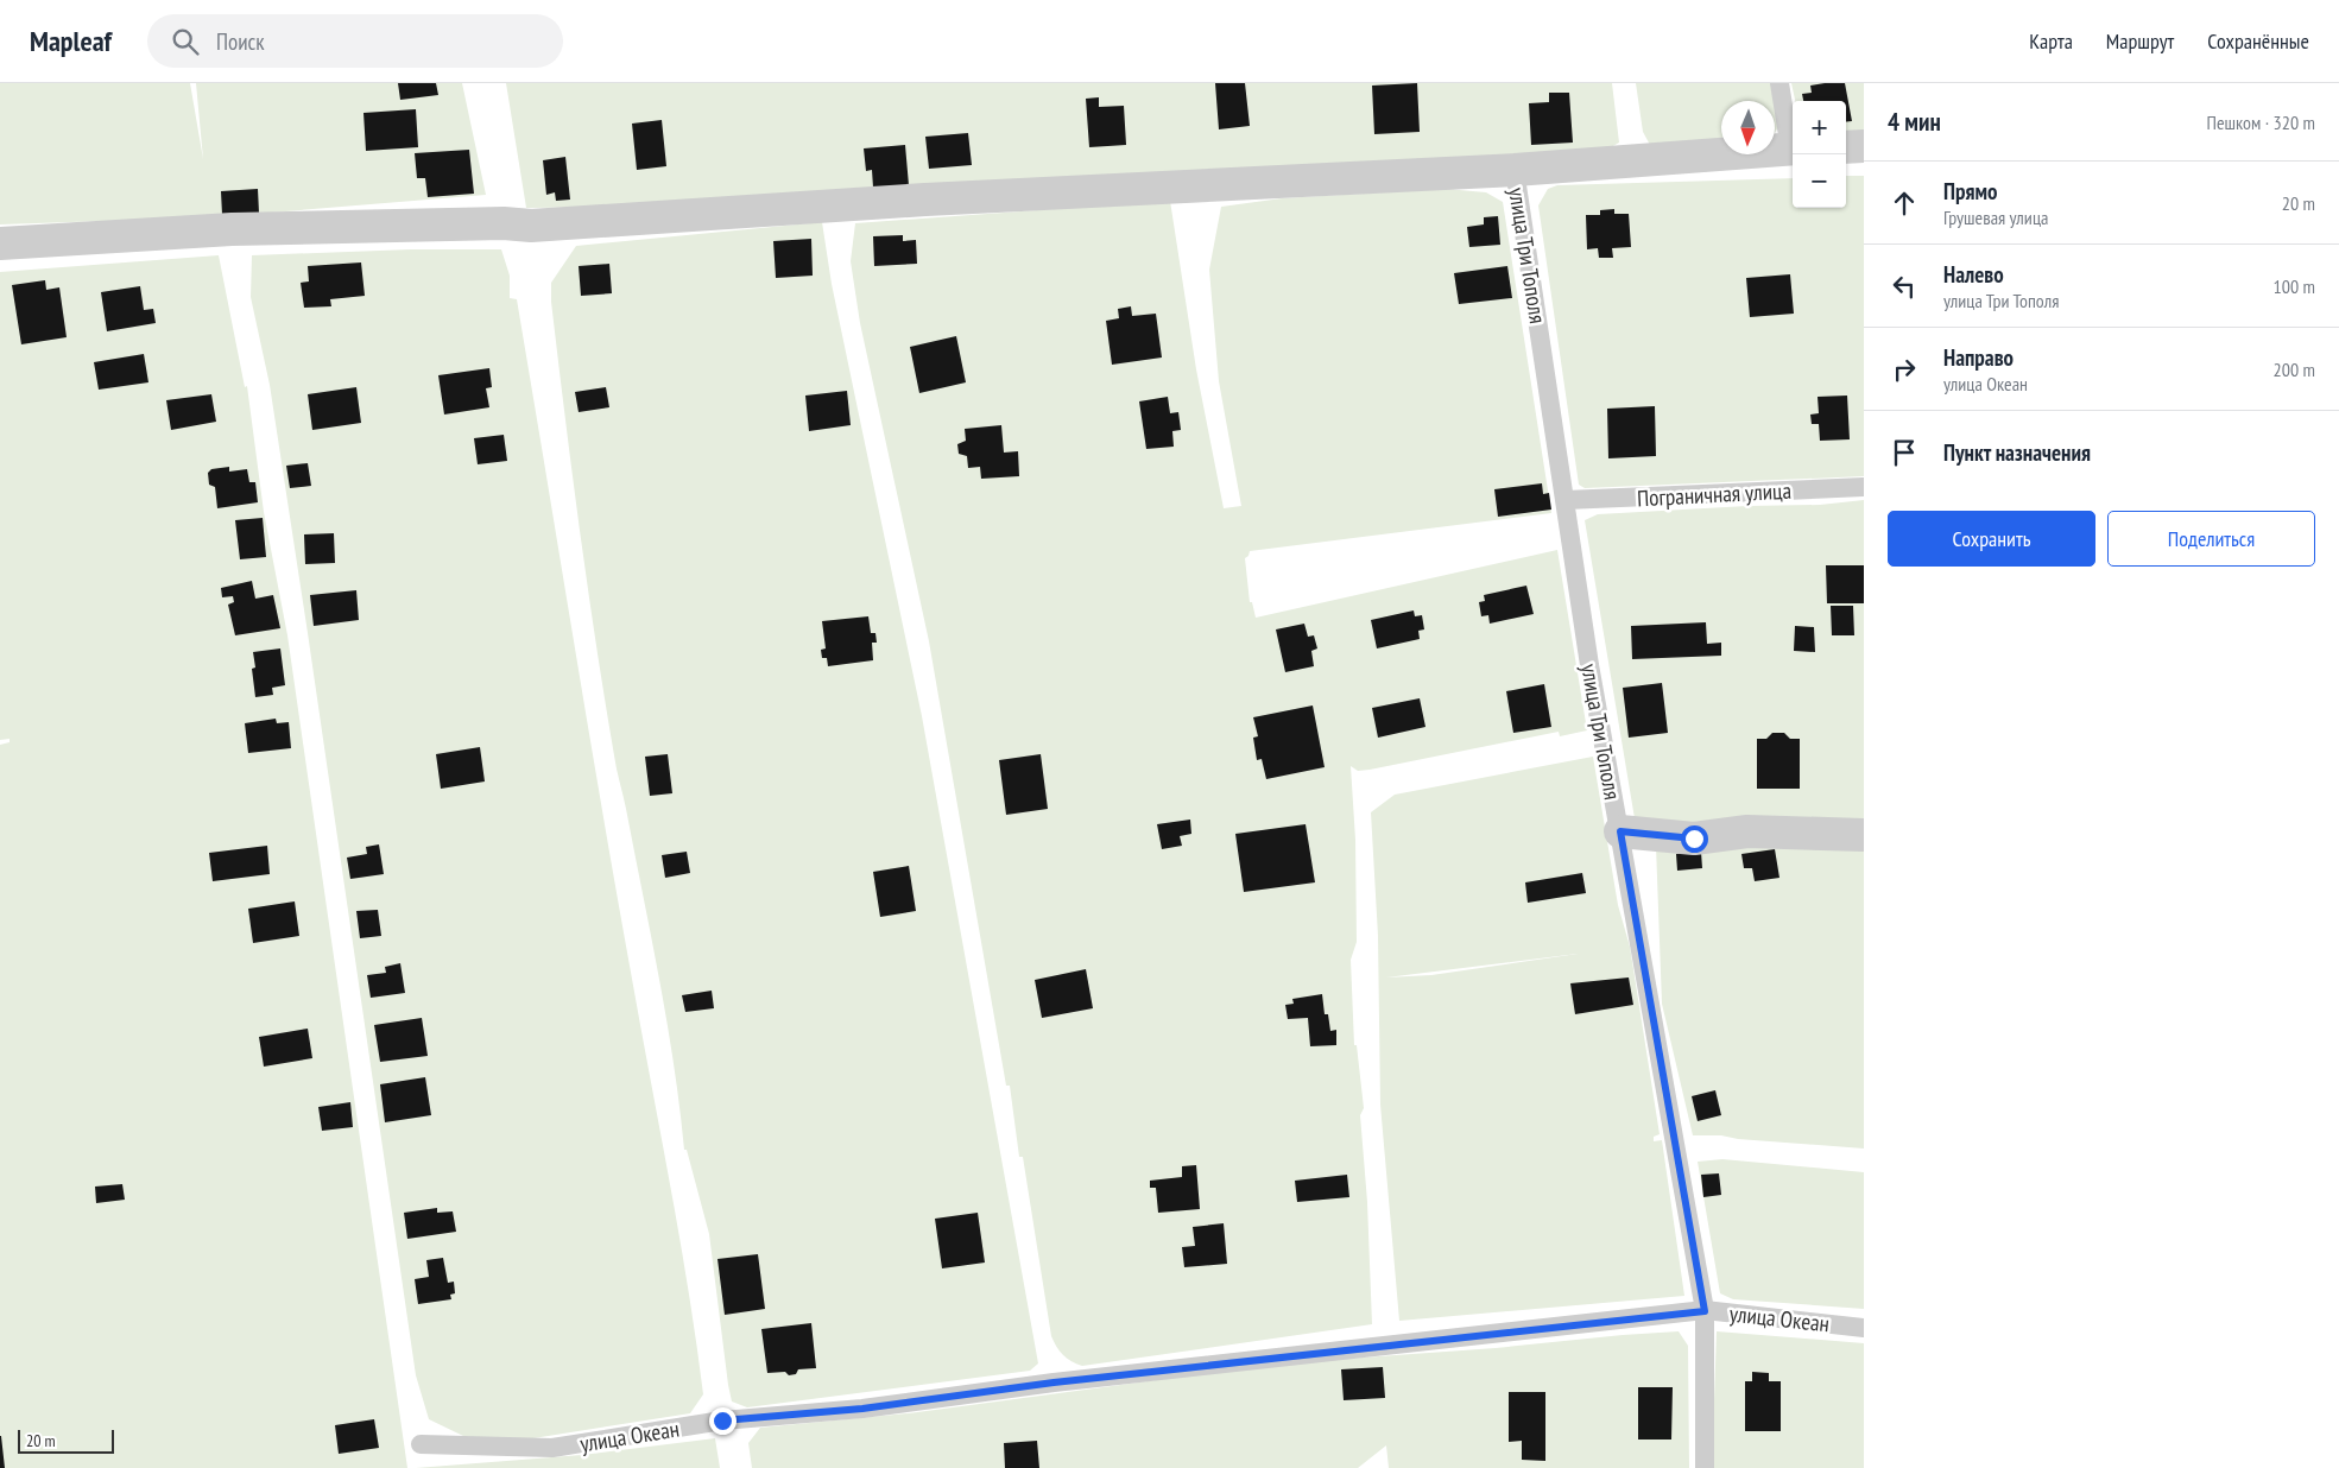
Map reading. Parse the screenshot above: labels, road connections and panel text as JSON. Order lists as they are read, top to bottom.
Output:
{
  "streets": {
    "lane": ["улица Три Тополя", "Пограничная улица", "улица Океан"]
  },
  "crossings": [
    ["улица Три Тополя", "Пограничная улица"],
    ["улица Три Тополя", "улица Океан"]
  ],
  "scale_bar": "20 m",
  "north": "bottom",
  "page": {
    "header": "Mapleaf",
    "search": "Поиск",
    "nav": ["Карта", "Маршрут", "Сохранённые"],
    "heading": ["4 мин", "Пешком · 320 m"],
    "map_buttons": ["+", "−"],
    "list": [
      ["Прямо", "Грушевая улица", "20 m"],
      ["Налево", "улица Три Тополя", "100 m"],
      ["Направо", "улица Океан", "200 m"],
      "Пункт назначения"
    ],
    "buttons": ["Сохранить", "Поделиться"],
    "scale": "20 m"
  }
}
